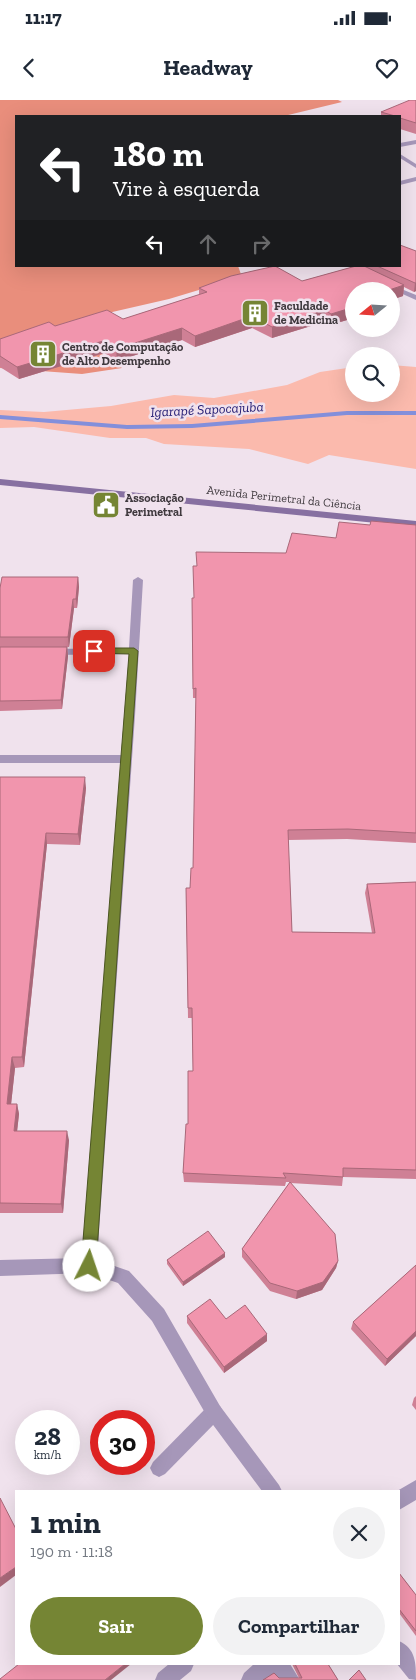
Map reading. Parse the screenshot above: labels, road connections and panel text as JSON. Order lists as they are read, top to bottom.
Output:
{
  "streets": {
    "main road": ["Avenida Perimetral da Ciência"]
  },
  "water": ["Igarapé Sapocajuba"],
  "places": {
    "building": ["Faculdade de Medicina", "Centro de Computação de Alto Desempenho"],
    "public building": ["Associação Perimetral"]
  },
  "north": "left",
  "page": {
    "status": "11:17",
    "header": "Headway",
    "turn": ["180 m", "Vire à esquerda"],
    "speed": "28 km/h",
    "limit": "30",
    "heading": ["1 min", "190 m · 11:18"],
    "buttons": ["Sair", "Compartilhar"]
  }
}
